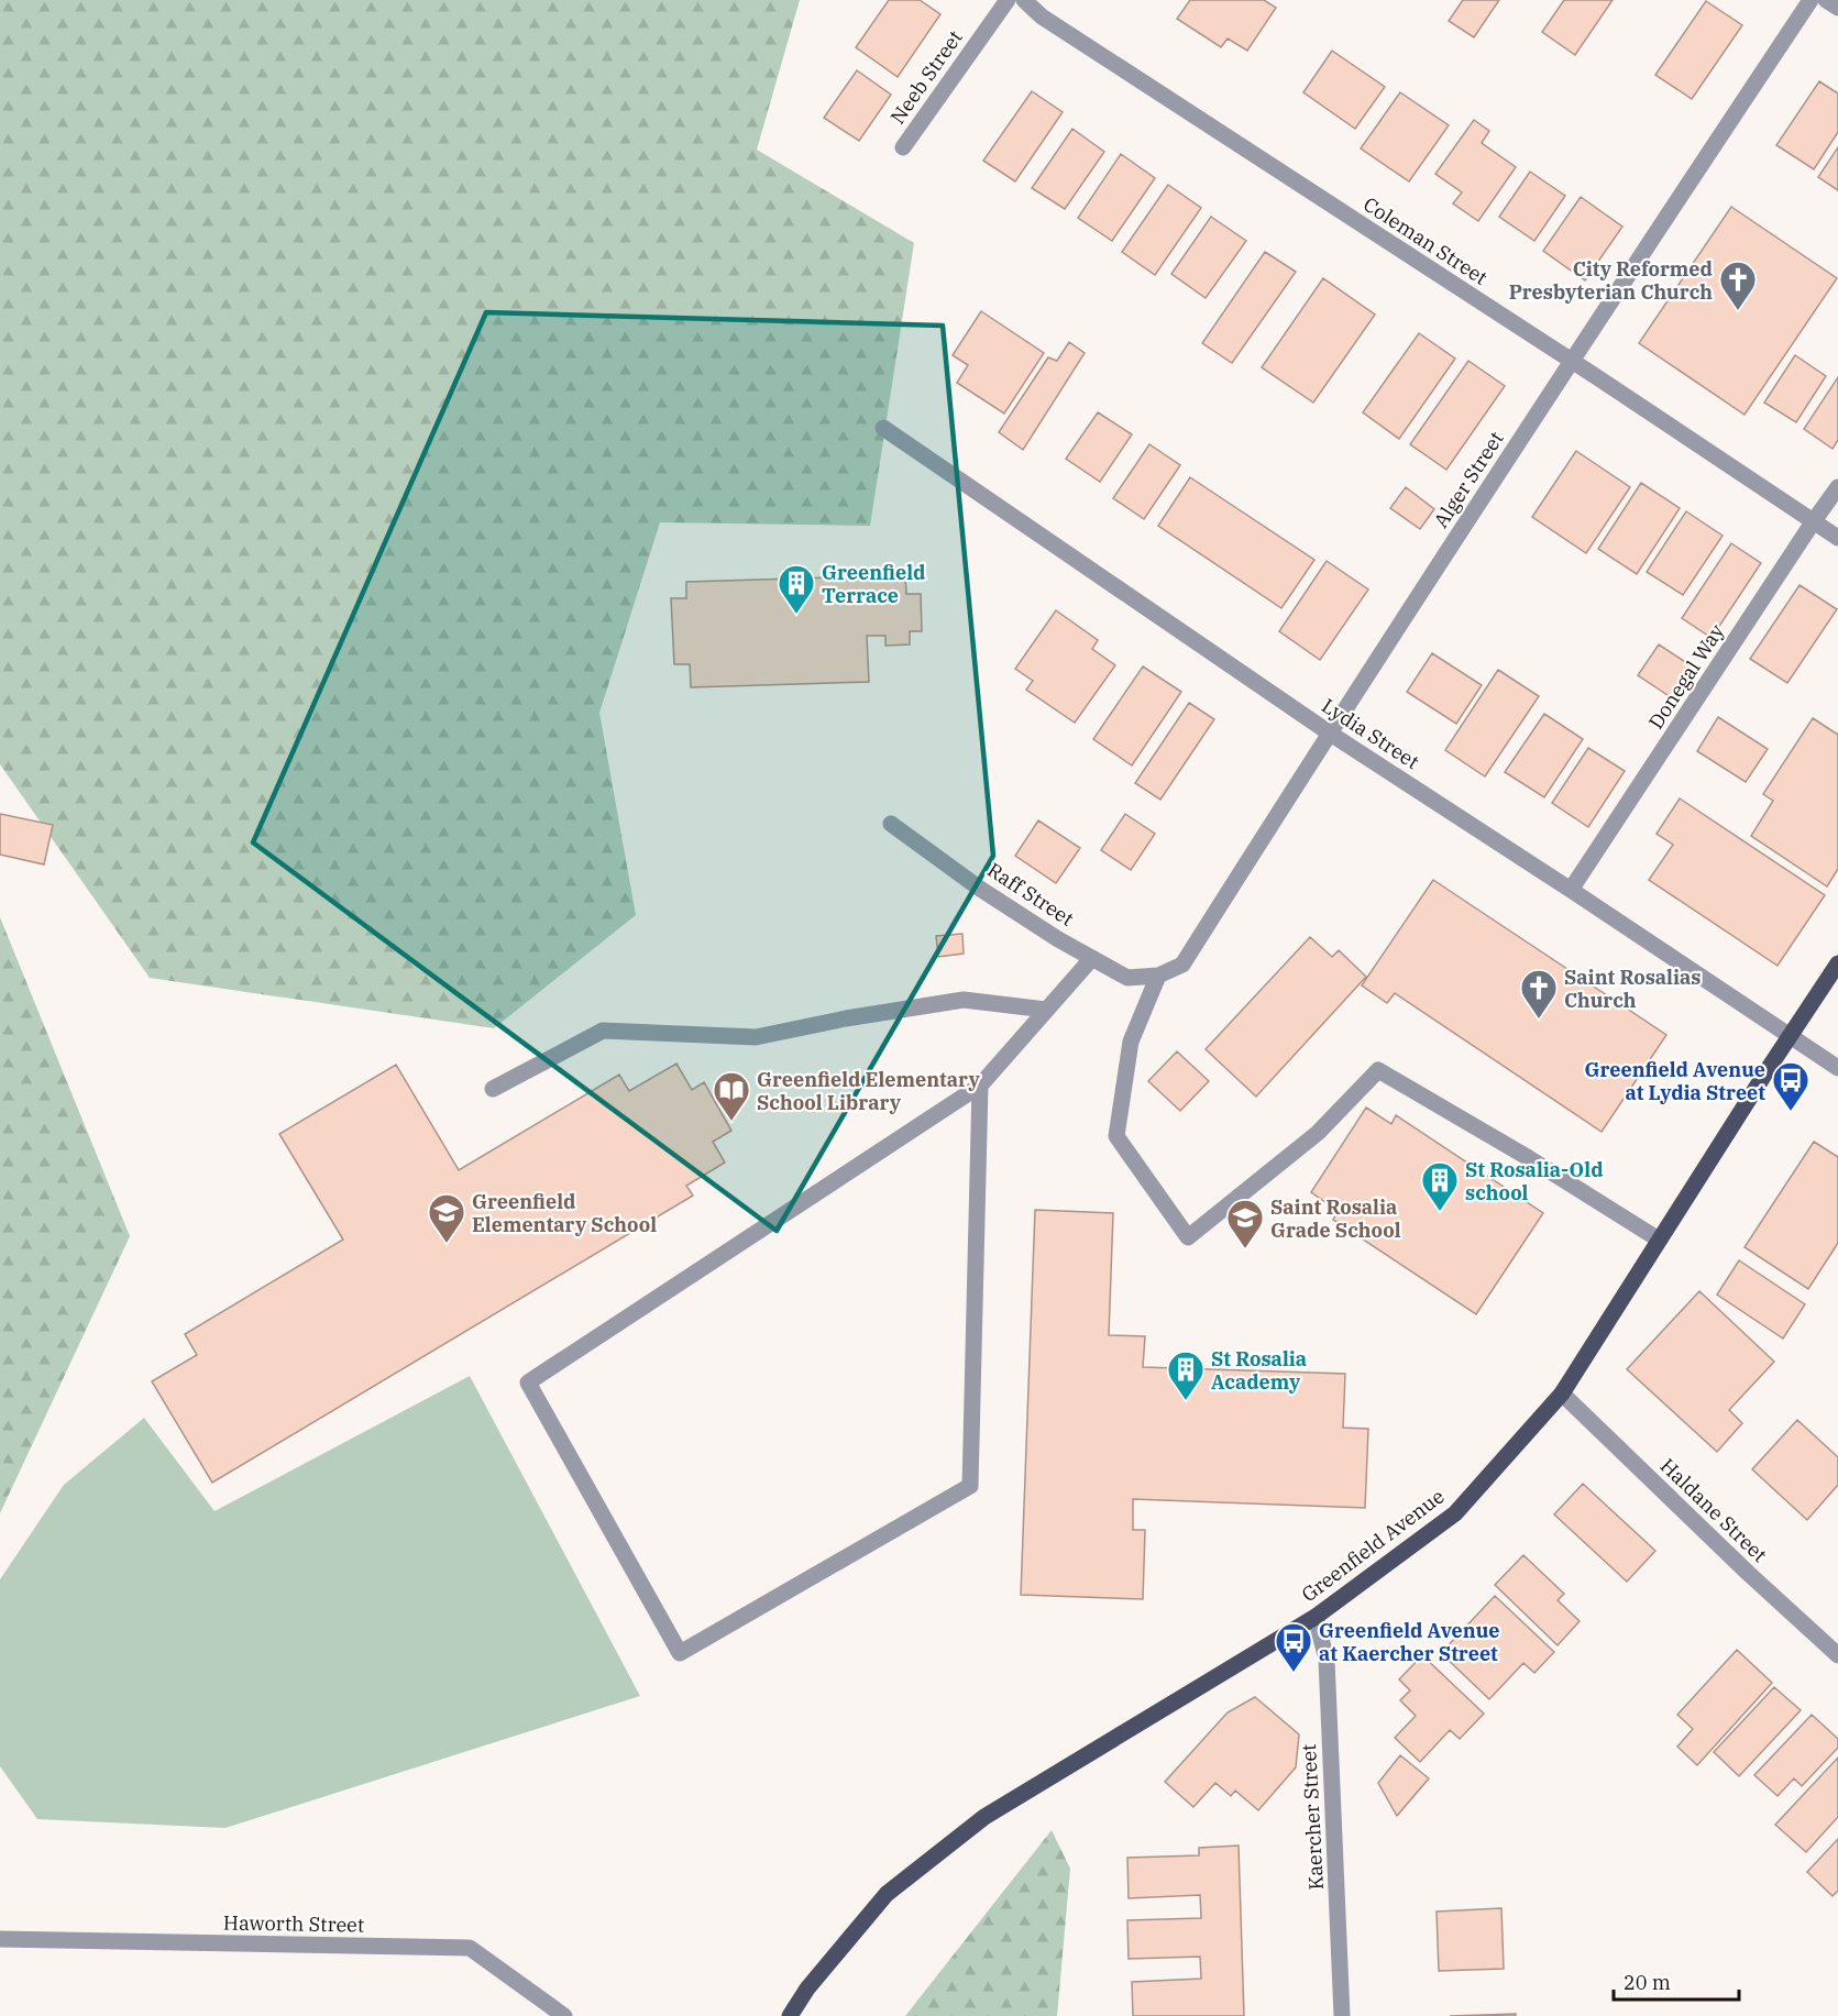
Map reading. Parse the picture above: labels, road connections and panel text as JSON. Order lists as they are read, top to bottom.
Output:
{
  "streets": {
    "main road": ["Greenfield Avenue"],
    "street": [
      "Neeb Street",
      "Coleman Street",
      "Alger Street",
      "Donegal Way",
      "Lydia Street",
      "Raff Street",
      "Haldane Street",
      "Kaercher Street",
      "Haworth Street"
    ]
  },
  "crossings": [
    ["Coleman Street", "Alger Street"],
    ["Coleman Street", "Donegal Way"],
    ["Alger Street", "Lydia Street"],
    ["Alger Street", "Raff Street"],
    ["Donegal Way", "Lydia Street"],
    ["Lydia Street", "Greenfield Avenue"],
    ["Haldane Street", "Greenfield Avenue"],
    ["Greenfield Avenue", "Kaercher Street"]
  ],
  "places": {
    "church": ["City Reformed Presbyterian Church", "Saint Rosalias Church"],
    "building": ["Greenfield Terrace", "St Rosalia-Old school", "St Rosalia Academy"],
    "bus stop": ["Greenfield Avenue at Lydia Street", "Greenfield Avenue at Kaercher Street"],
    "library": ["Greenfield Elementary School Library"],
    "school or university": ["Greenfield Elementary School", "Saint Rosalia Grade School"]
  },
  "scale_bar": "20 m"
}
